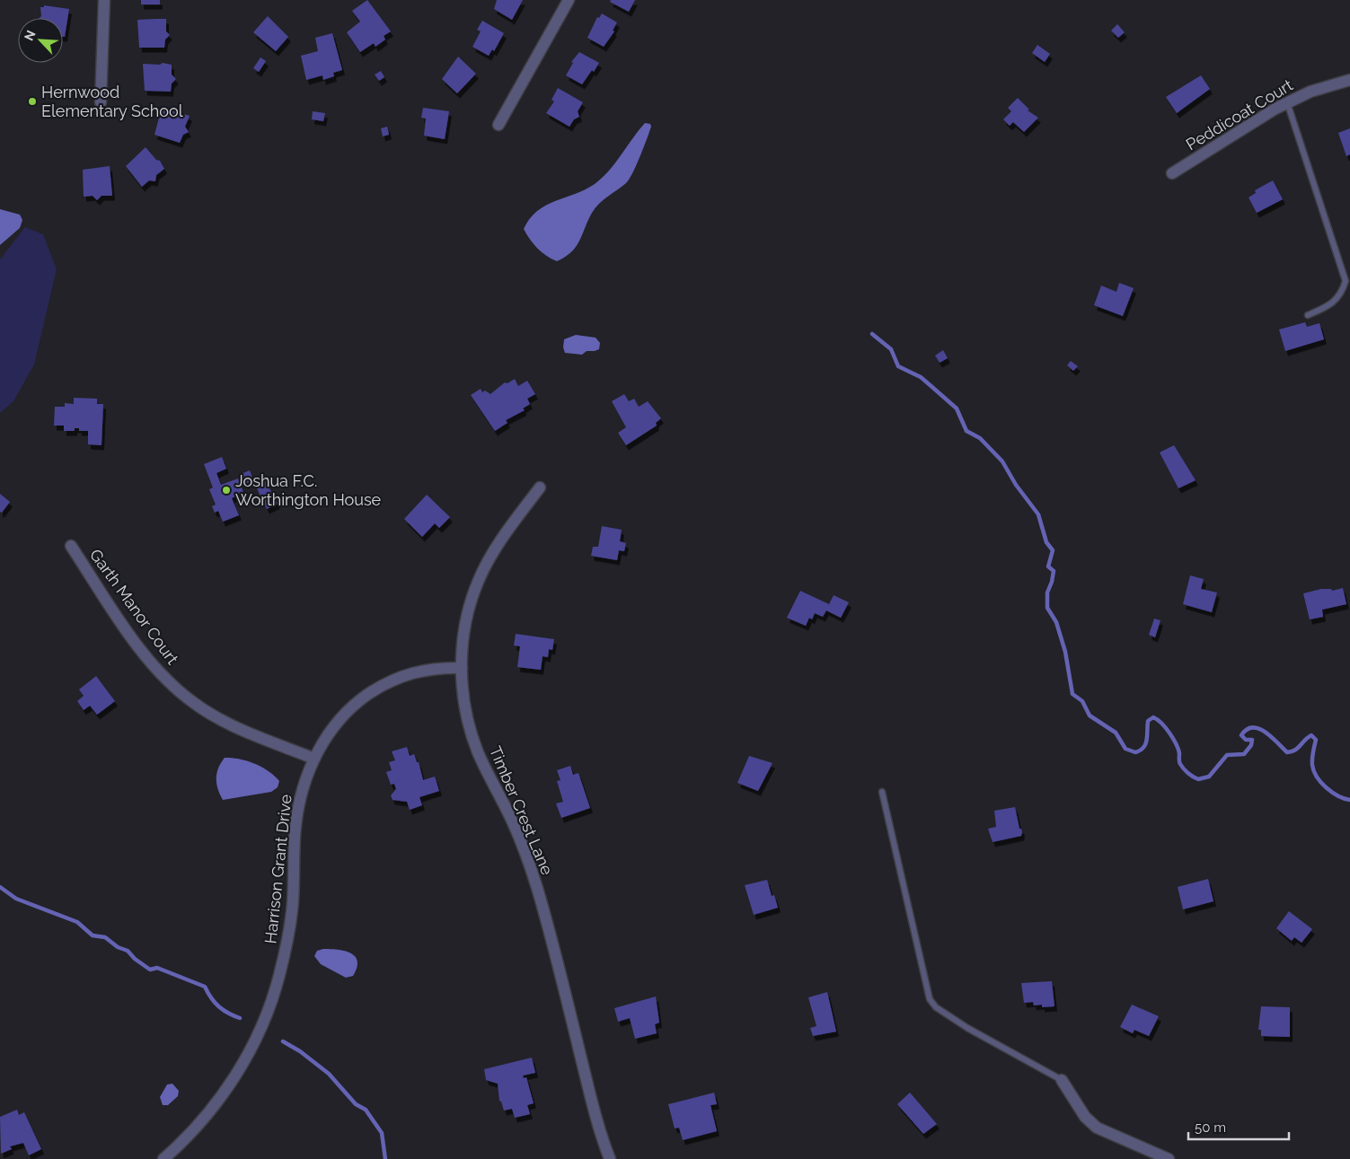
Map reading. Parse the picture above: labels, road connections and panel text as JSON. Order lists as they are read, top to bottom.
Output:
{
  "streets": {
    "street": [
      "Peddicoat Court",
      "Garth Manor Court",
      "Timber Crest Lane",
      "Harrison Grant Drive"
    ]
  },
  "crossings": [
    ["Garth Manor Court", "Harrison Grant Drive"],
    ["Timber Crest Lane", "Harrison Grant Drive"]
  ],
  "places": ["Hernwood Elementary School", "Joshua F.C. Worthington House"],
  "scale_bar": "50 m",
  "north": "top left"
}
